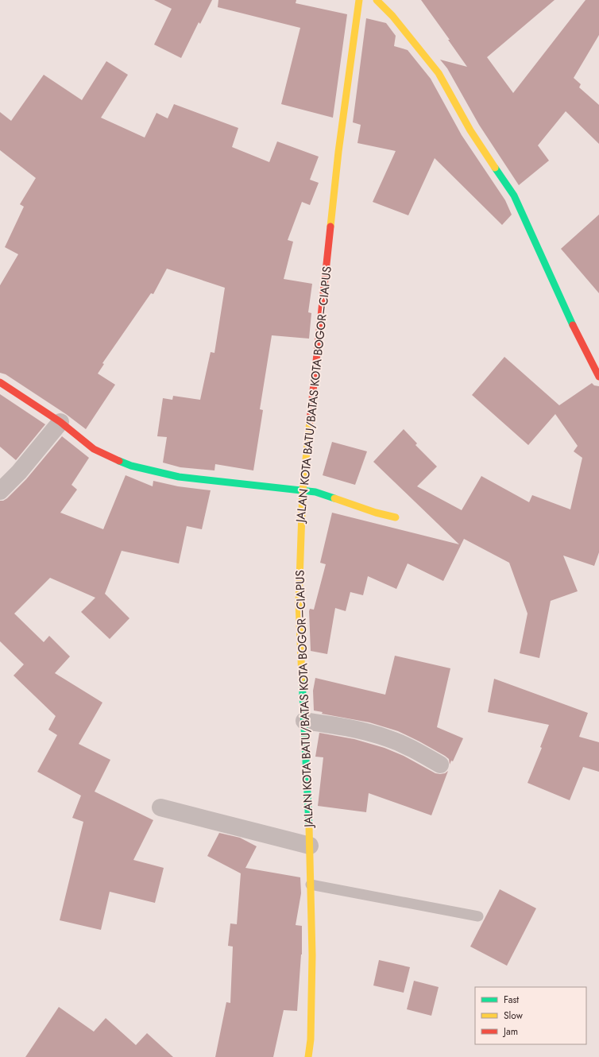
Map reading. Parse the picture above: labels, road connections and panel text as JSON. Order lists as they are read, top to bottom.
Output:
{
  "streets": {
    "main road": ["JALAN KOTA BATU/BATAS KOTA BOGOR–CIAPUS"]
  },
  "legend": ["Fast", "Slow", "Jam"]
}
